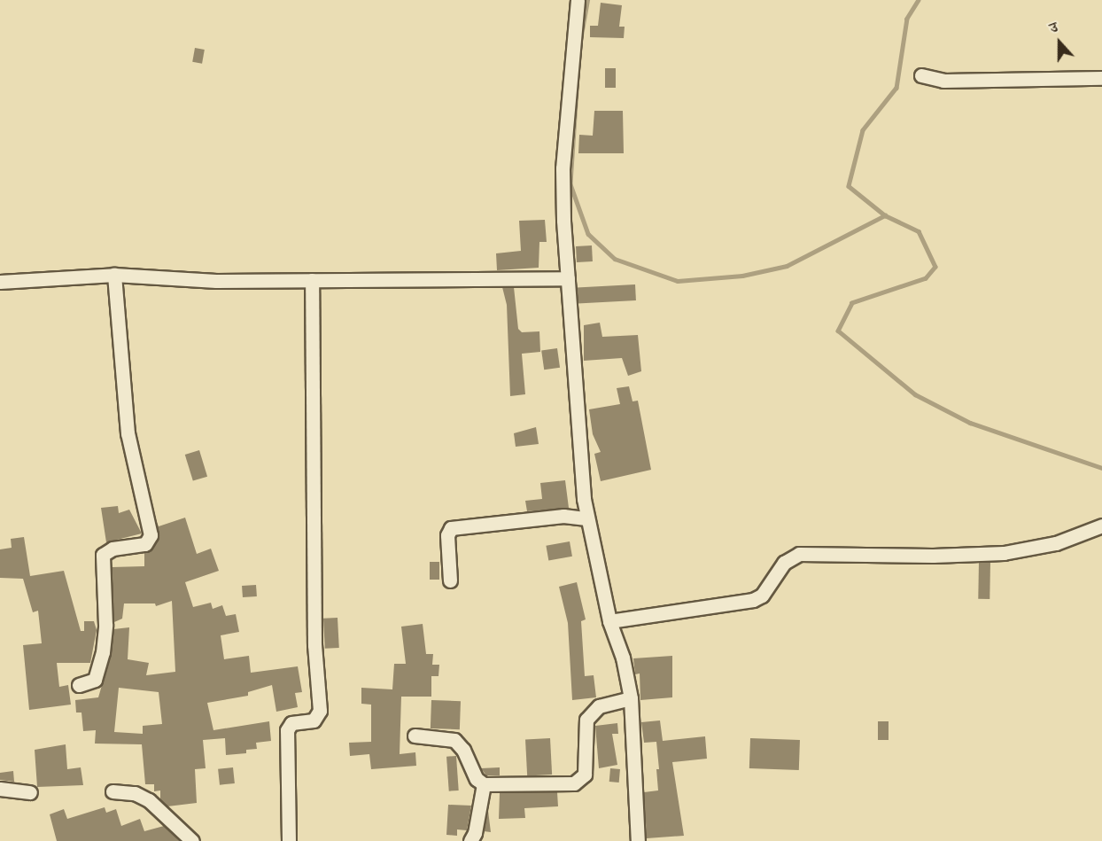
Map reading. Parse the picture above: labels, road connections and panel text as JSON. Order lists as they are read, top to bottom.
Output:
{
  "north": "top"
}
